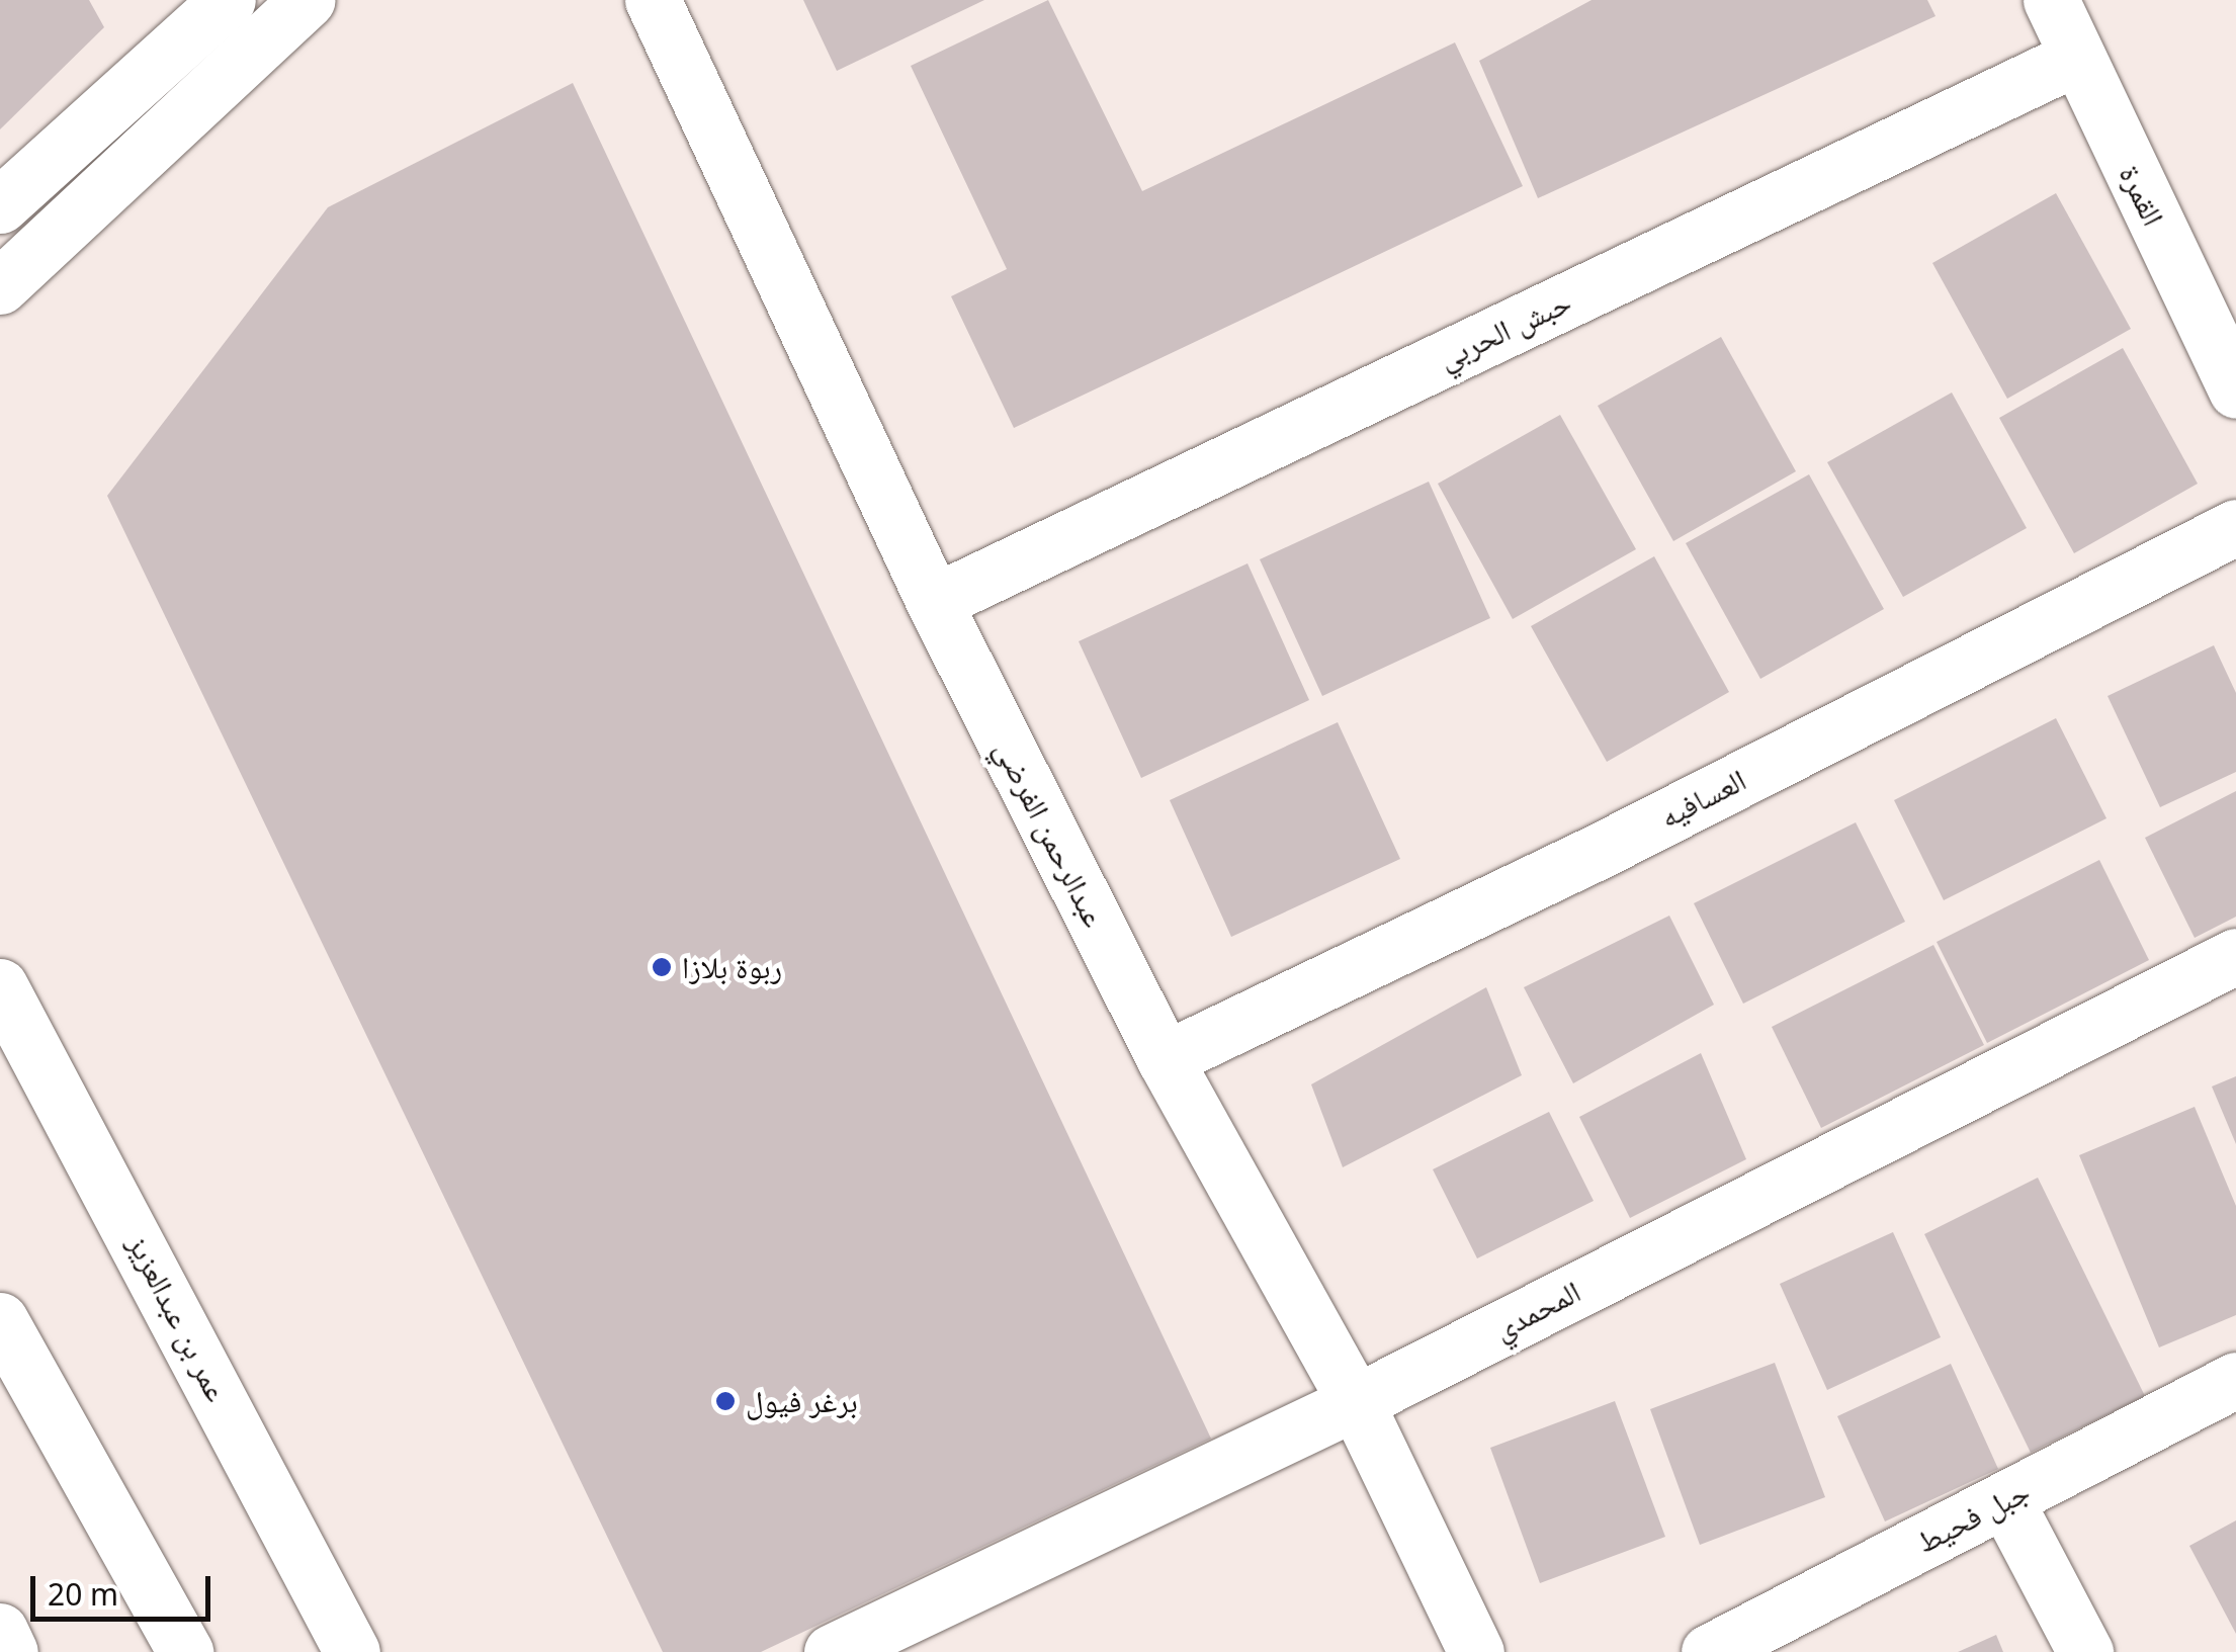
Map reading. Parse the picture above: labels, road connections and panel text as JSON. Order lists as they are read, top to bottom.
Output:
{
  "streets": {
    "street": [
      "القمرة",
      "حبش الحربي",
      "العسافيه",
      "عبدالرحمن الفرضي",
      "المحمدي",
      "عمر بن عبدالعزيز",
      "جبل فحيط"
    ]
  },
  "crossings": [
    ["القمرة", "حبش الحربي"],
    ["حبش الحربي", "عبدالرحمن الفرضي"],
    ["العسافيه", "عبدالرحمن الفرضي"],
    ["عبدالرحمن الفرضي", "المحمدي"]
  ],
  "places": ["ربوة بلازا", "برغر فيول"],
  "scale_bar": "20 m"
}
